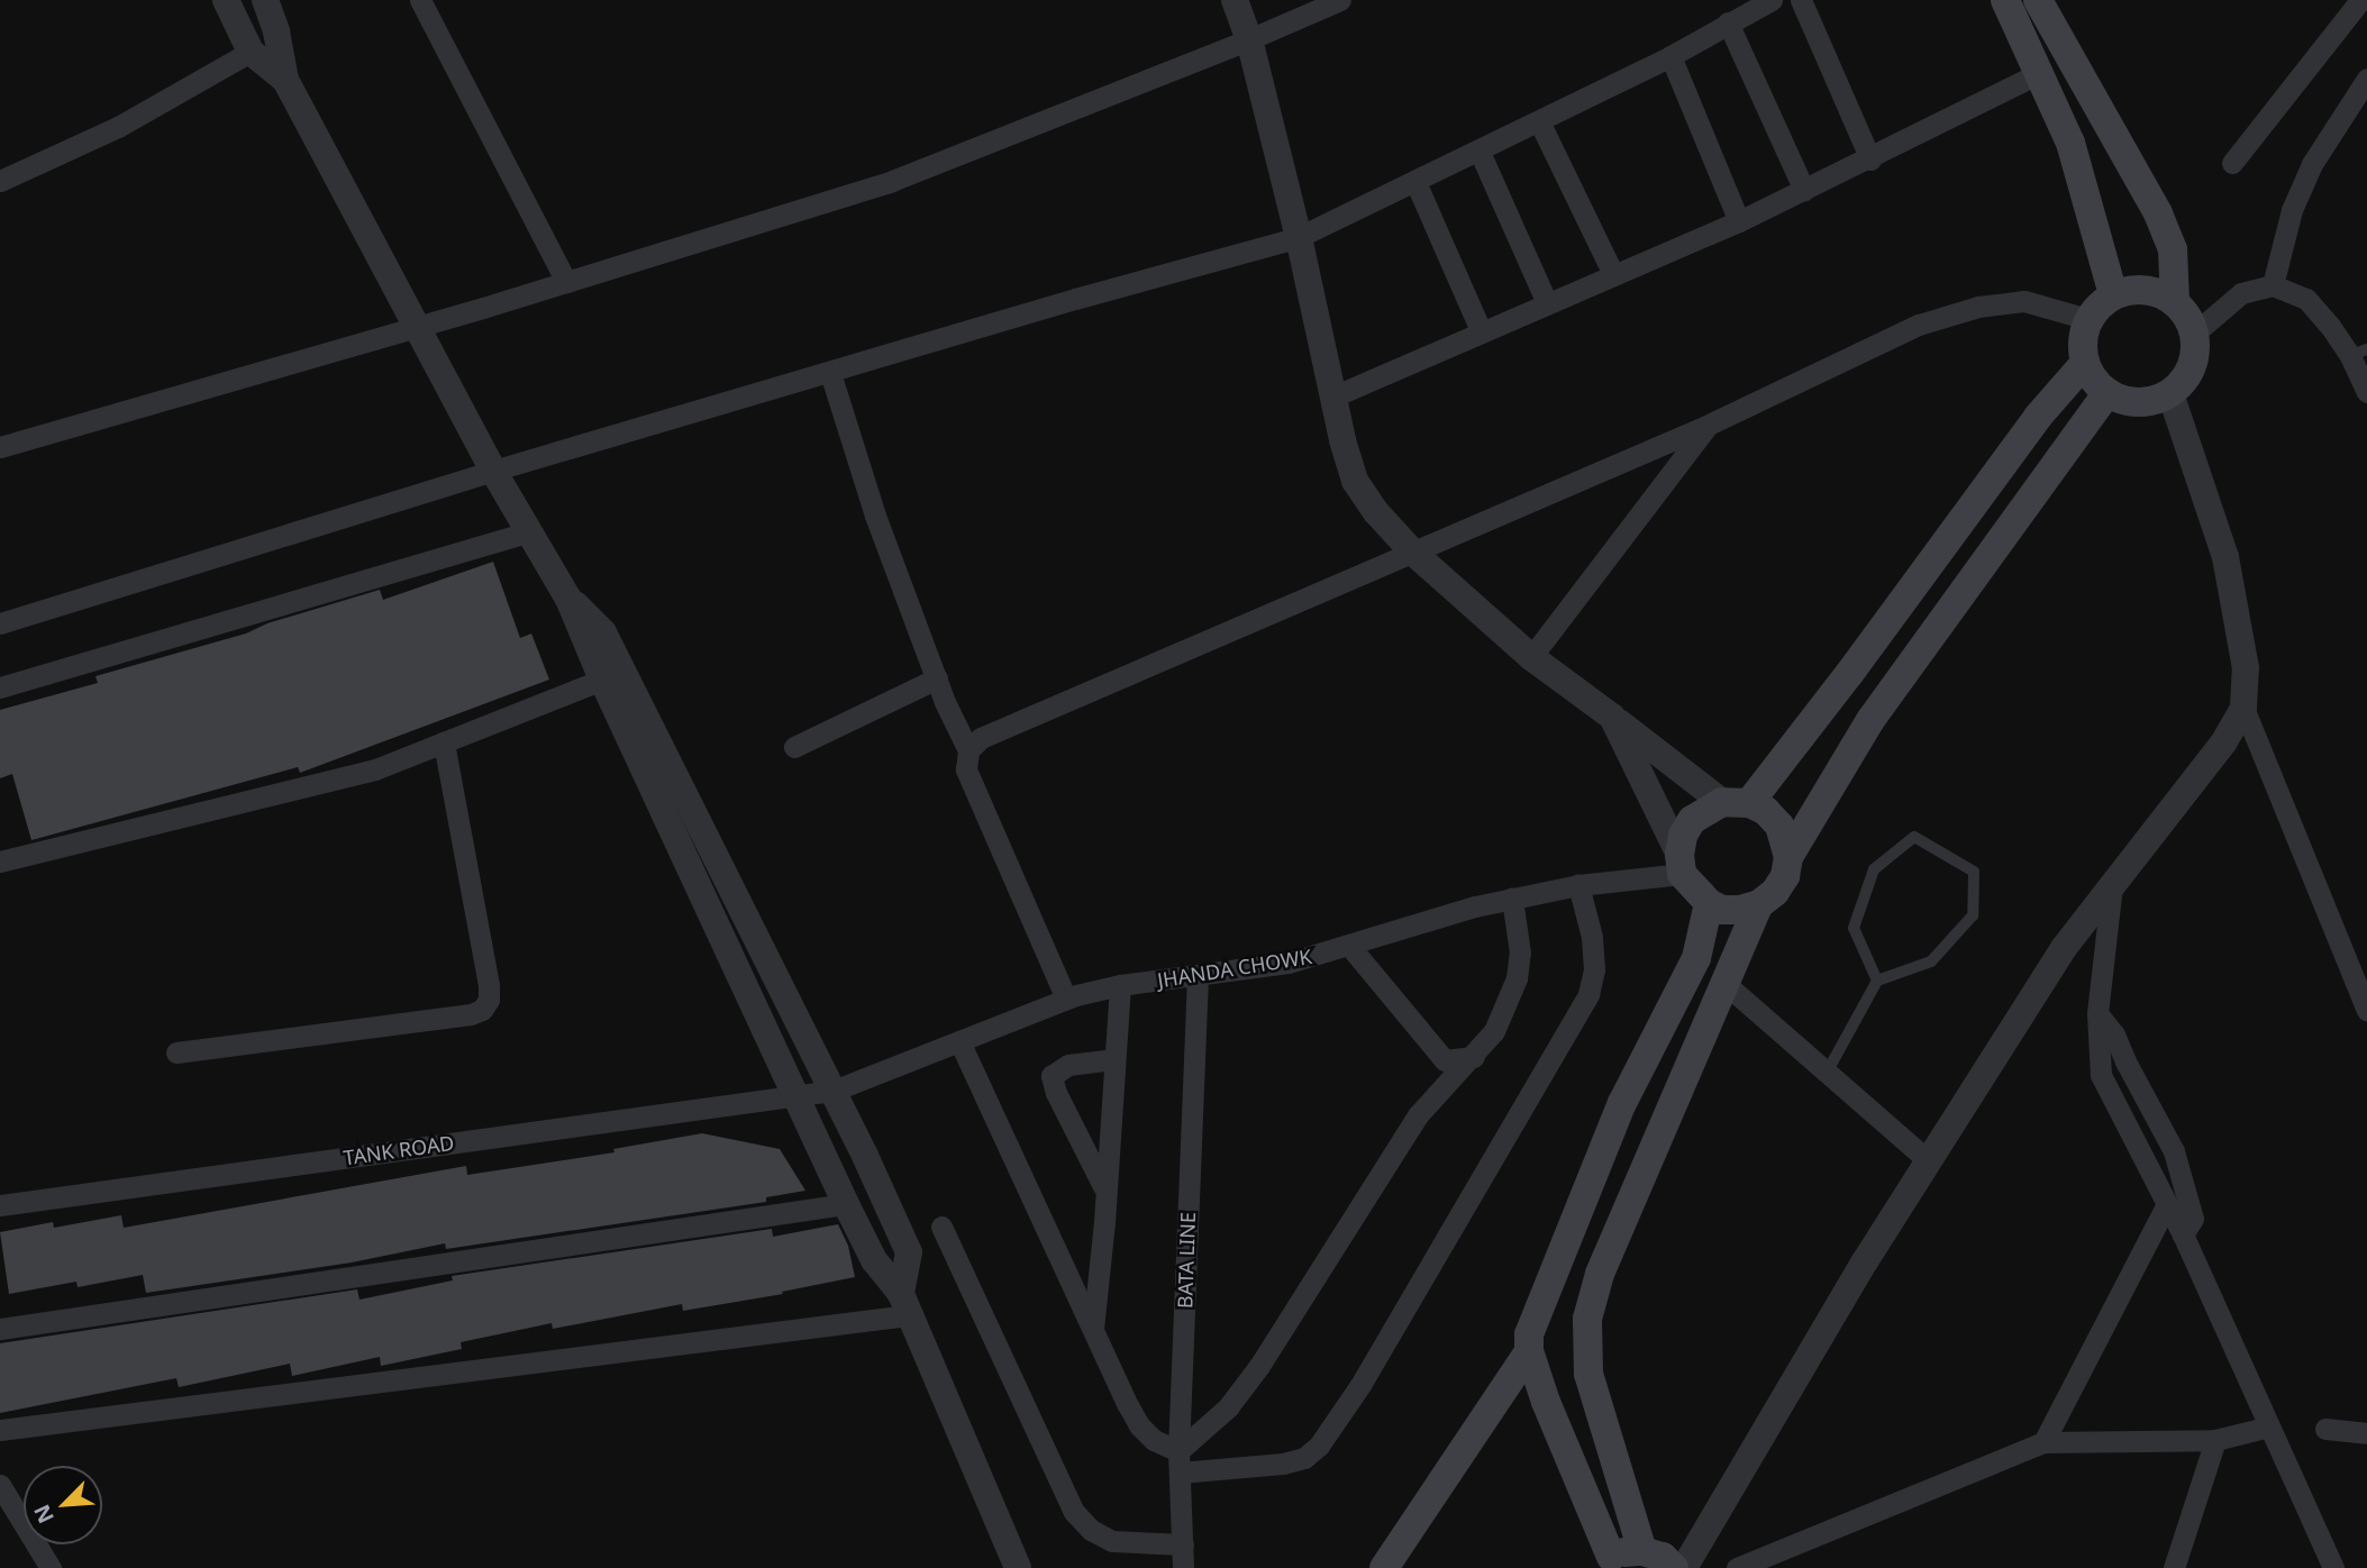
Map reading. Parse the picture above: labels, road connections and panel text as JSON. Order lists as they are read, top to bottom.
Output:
{
  "streets": {
    "street": ["JHANDA CHOWK", "TANK ROAD", "BATA LINE"]
  },
  "crossings": [
    ["JHANDA CHOWK", "TANK ROAD"],
    ["JHANDA CHOWK", "BATA LINE"]
  ],
  "north": "bottom left"
}
